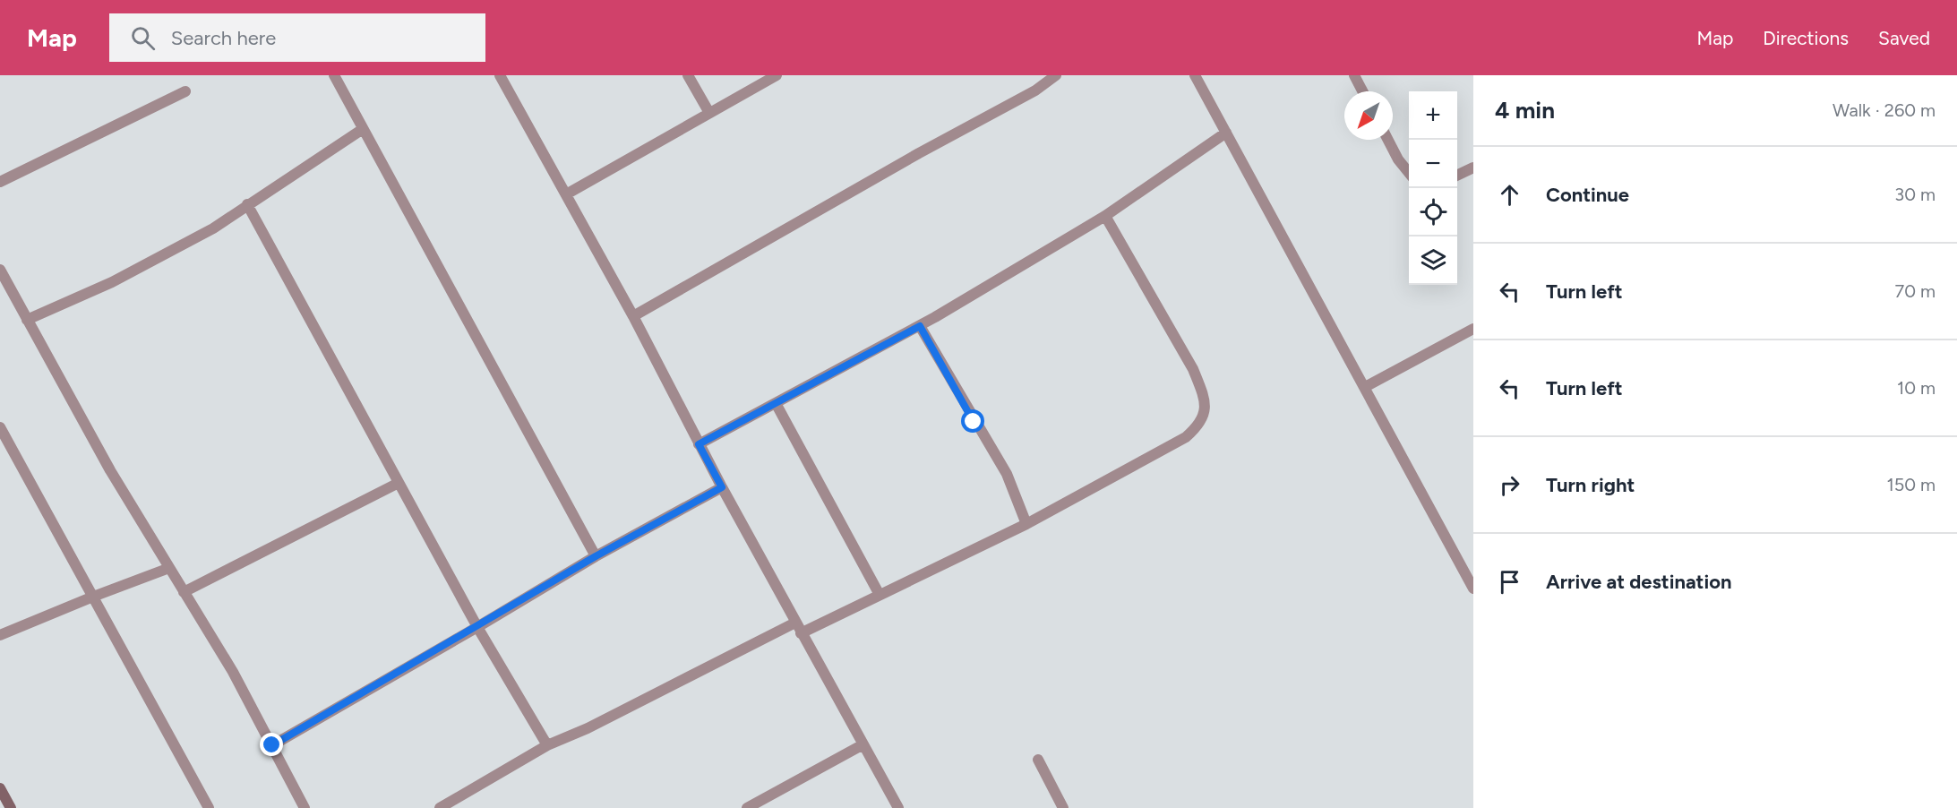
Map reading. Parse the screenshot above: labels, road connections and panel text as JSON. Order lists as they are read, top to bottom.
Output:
{
  "north": "bottom left",
  "page": {
    "header": "Map",
    "search": "Search here",
    "nav": ["Map", "Directions", "Saved"],
    "heading": ["4 min", "Walk · 260 m"],
    "map_buttons": ["+", "−"],
    "list": [
      ["Continue", "30 m"],
      ["Turn left", "70 m"],
      ["Turn left", "10 m"],
      ["Turn right", "150 m"],
      "Arrive at destination"
    ]
  }
}
